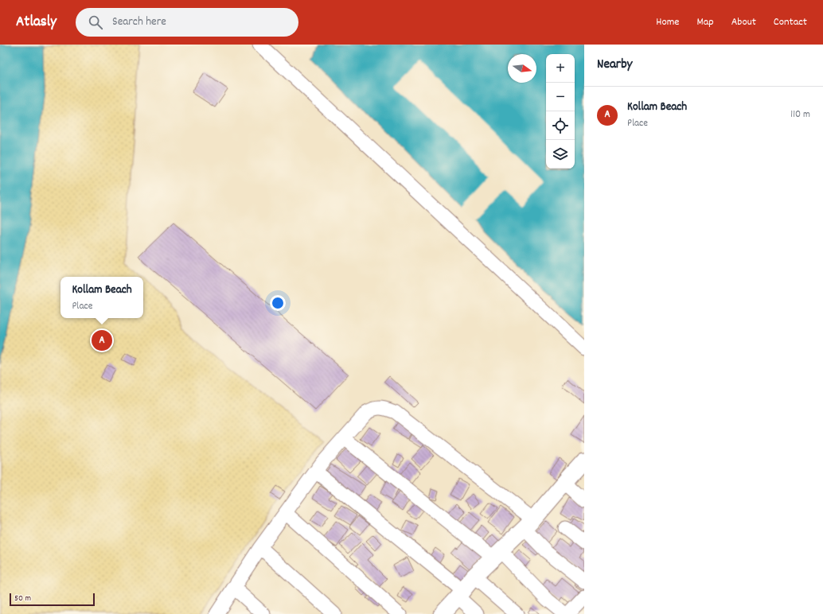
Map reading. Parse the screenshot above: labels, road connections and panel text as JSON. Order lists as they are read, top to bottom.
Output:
{
  "scale_bar": "50 m",
  "north": "right",
  "page": {
    "header": "Atlasly",
    "search": "Search here",
    "nav": [
      "Home",
      "Map",
      "About",
      "Contact"
    ],
    "heading": "Nearby",
    "map_buttons": ["+", "−"],
    "list": [
      {
        "mark": "A",
        "name": "Kollam Beach",
        "note": "Place",
        "value": "110 m"
      }
    ],
    "popup": ["Kollam Beach", "Place"],
    "pins": "A",
    "scale": "50 m"
  }
}
